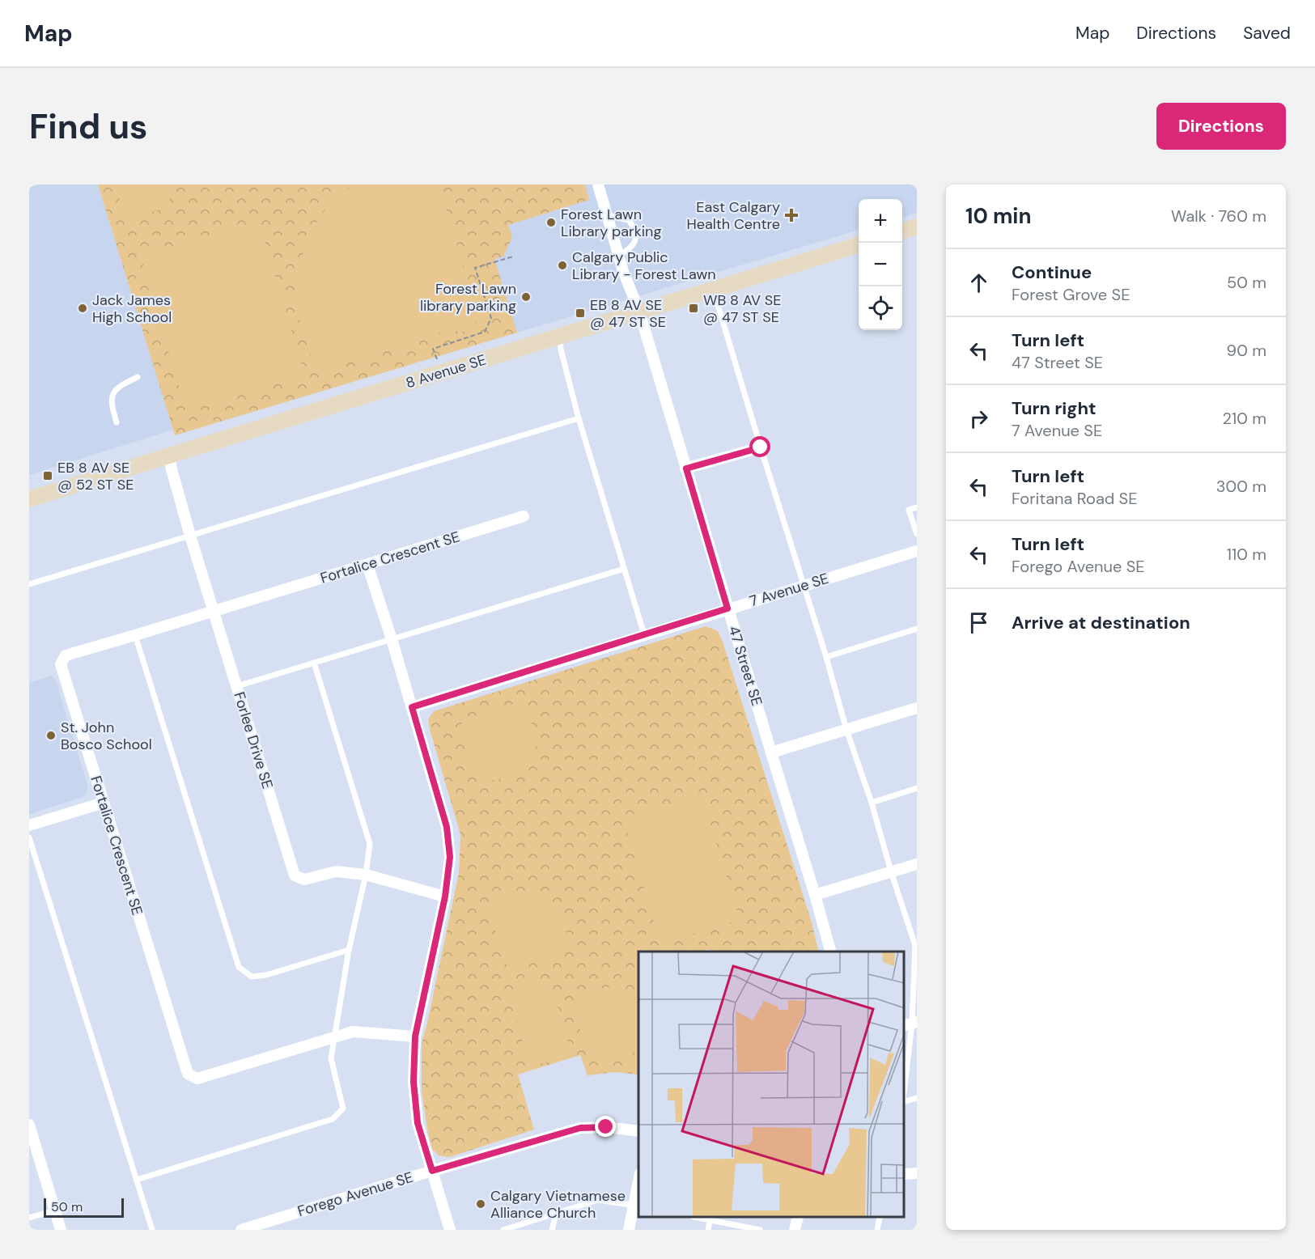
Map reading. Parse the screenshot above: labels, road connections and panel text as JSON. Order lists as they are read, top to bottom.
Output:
{
  "streets": {
    "street": [
      "8 Avenue SE",
      "Fortalice Crescent SE",
      "7 Avenue SE",
      "47 Street SE",
      "Forlee Drive SE",
      "Forego Avenue SE"
    ]
  },
  "crossings": [
    ["8 Avenue SE", "47 Street SE"],
    ["8 Avenue SE", "Forlee Drive SE"],
    ["Fortalice Crescent SE", "Forlee Drive SE"],
    ["7 Avenue SE", "47 Street SE"]
  ],
  "places": {
    "health": ["East Calgary Health Centre"],
    "other": [
      "Forest Lawn Library parking",
      "Calgary Public Library - Forest Lawn",
      "Forest Lawn library parking",
      "Jack James High School",
      "St. John Bosco School",
      "Calgary Vietnamese Alliance Church"
    ],
    "transit": ["WB 8 AV SE @ 47 ST SE", "EB 8 AV SE @ 47 ST SE", "EB 8 AV SE @ 52 ST SE"]
  },
  "scale_bar": "50 m",
  "page": {
    "header": "Map",
    "nav": ["Map", "Directions", "Saved"],
    "buttons": "Directions",
    "title": "Find us",
    "heading": ["10 min", "Walk · 760 m"],
    "map_buttons": ["+", "−"],
    "list": [
      ["Continue", "Forest Grove SE", "50 m"],
      ["Turn left", "47 Street SE", "90 m"],
      ["Turn right", "7 Avenue SE", "210 m"],
      ["Turn left", "Foritana Road SE", "300 m"],
      ["Turn left", "Forego Avenue SE", "110 m"],
      "Arrive at destination"
    ],
    "scale": "50 m"
  }
}
